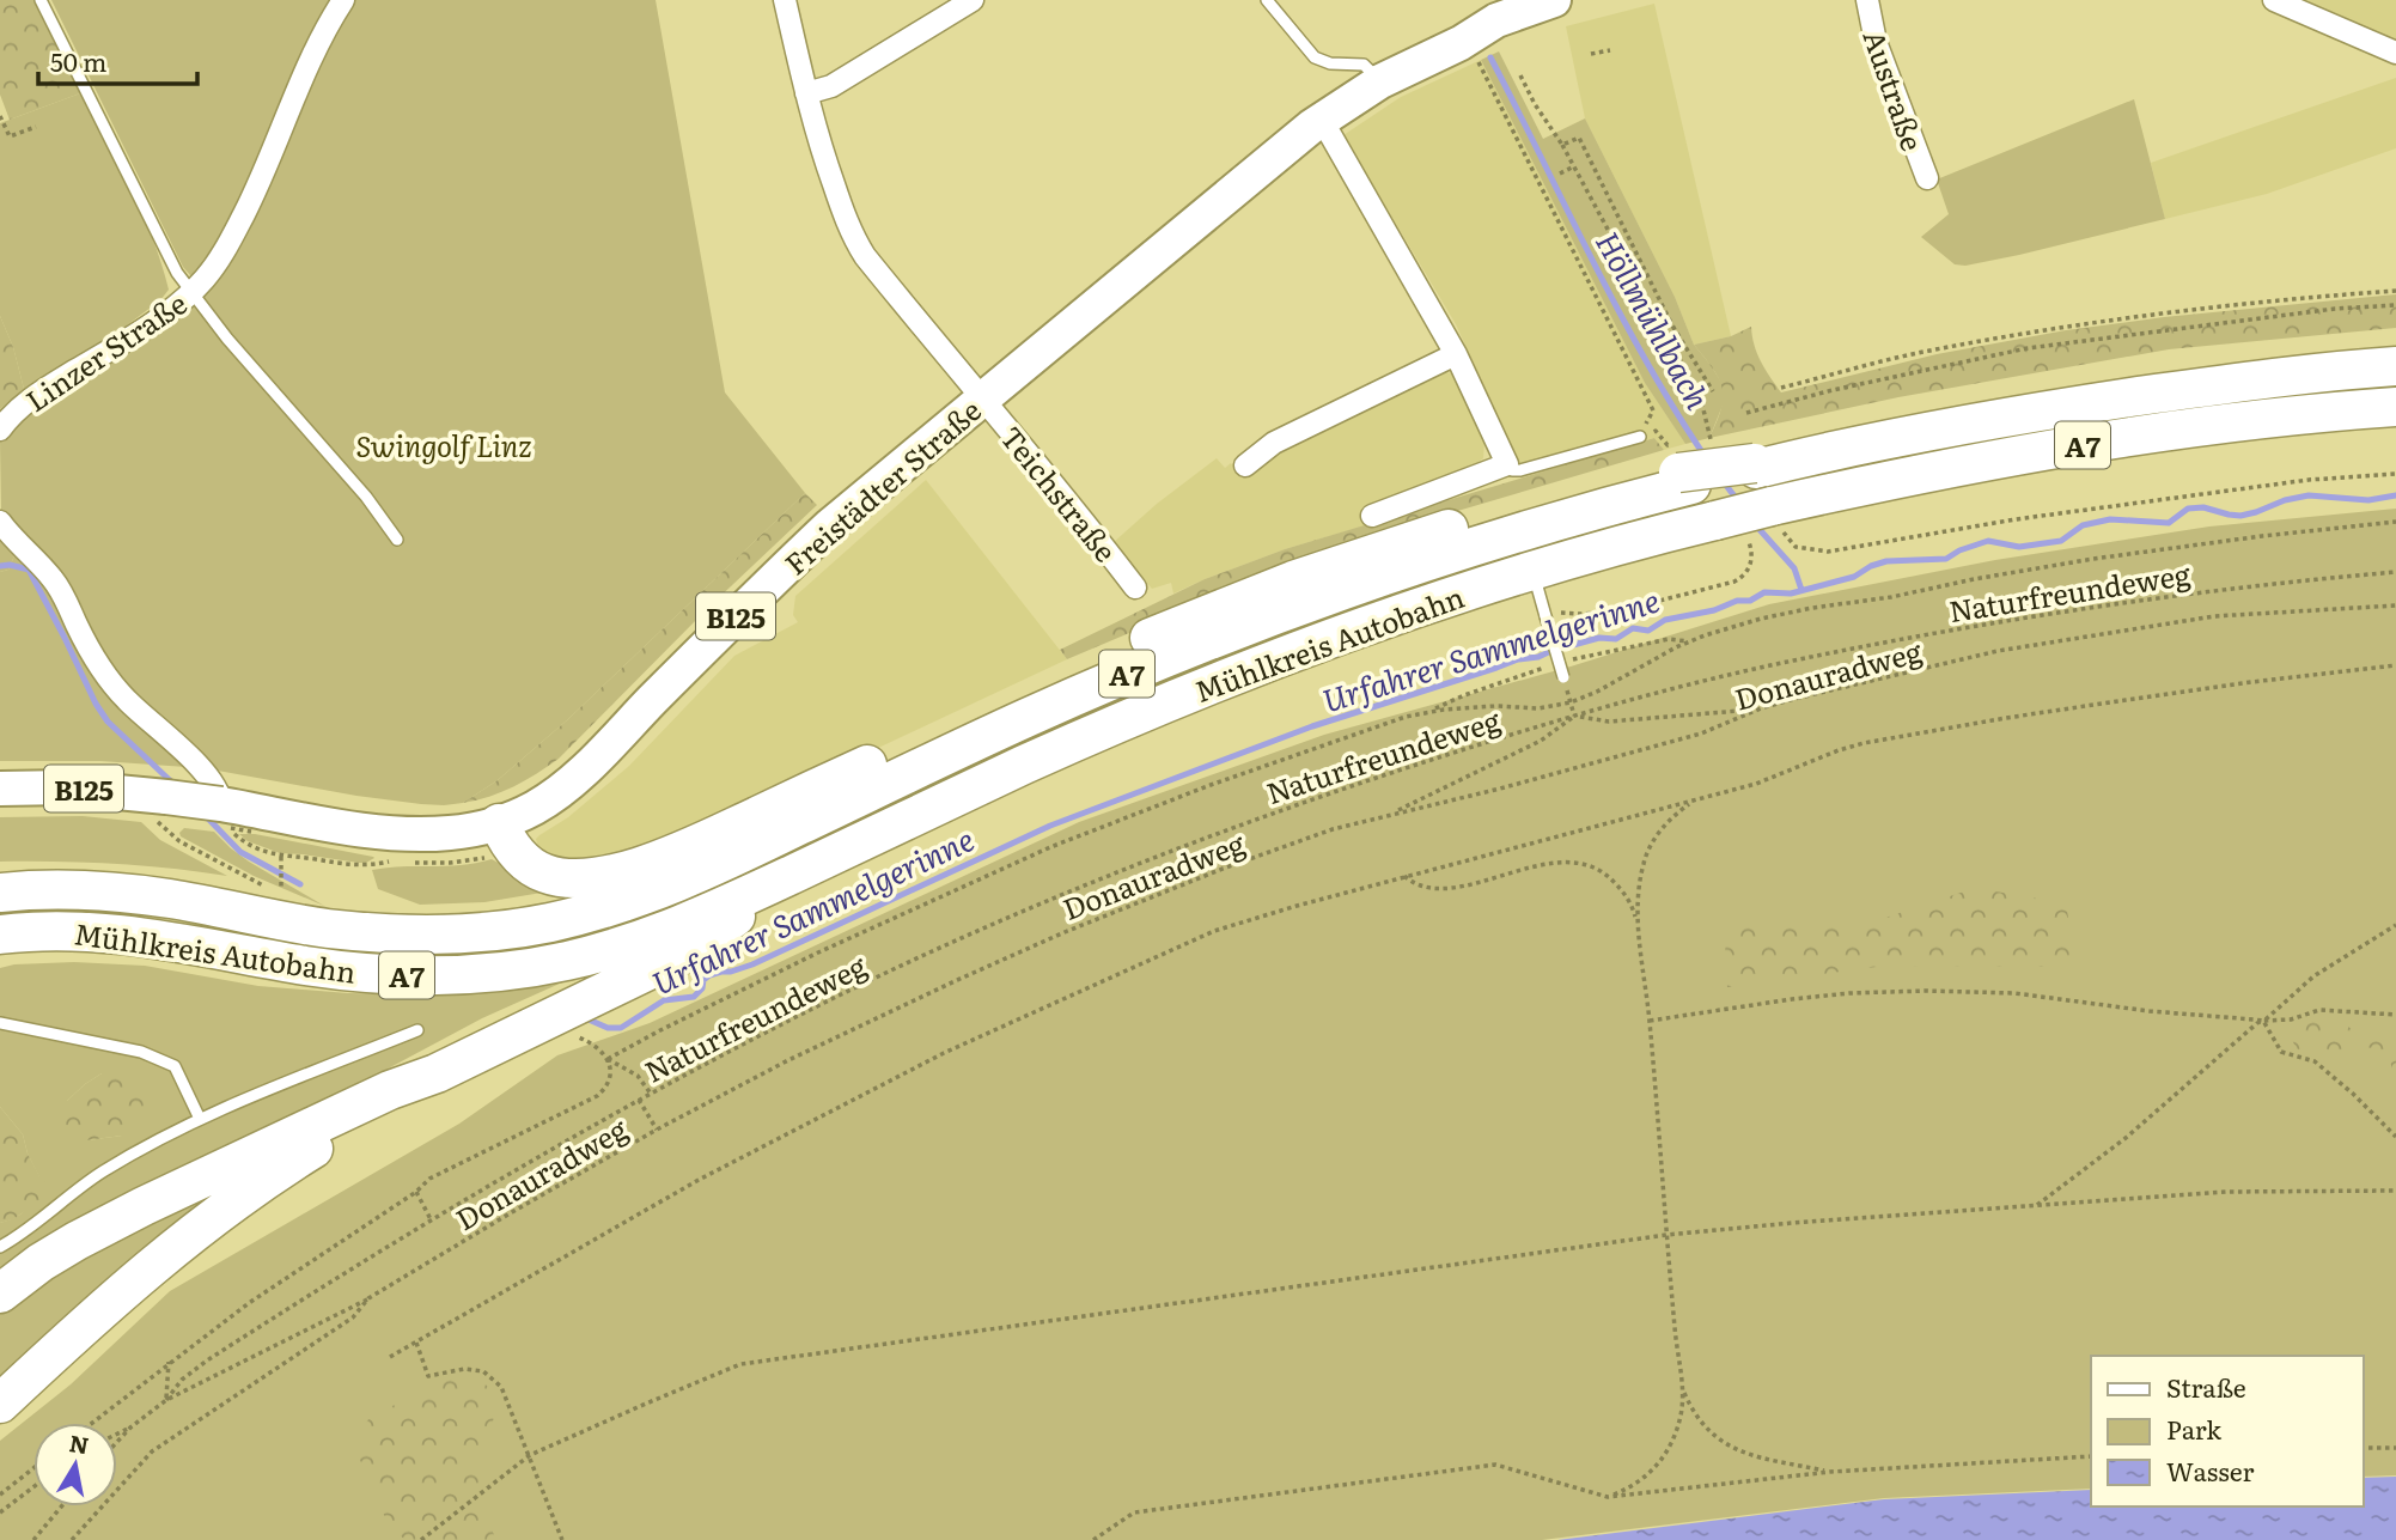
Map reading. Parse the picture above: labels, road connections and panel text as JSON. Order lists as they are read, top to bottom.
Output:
{
  "streets": {
    "highway": ["A7", "Mühlkreis Autobahn"],
    "main road": ["Freistädter Straße", "B125"],
    "street": ["Austraße", "Linzer Straße", "Teichstraße"],
    "path": ["Naturfreundeweg", "Donauradweg"]
  },
  "crossings": [
    ["Freistädter Straße", "Teichstraße"],
    ["Freistädter Straße", "B125"]
  ],
  "water": ["Höllmühlbach", "Urfahrer Sammelgerinne"],
  "parks": ["Swingolf Linz"],
  "legend": ["Straße", "Park", "Wasser"],
  "scale_bar": "50 m",
  "north": "top"
}
